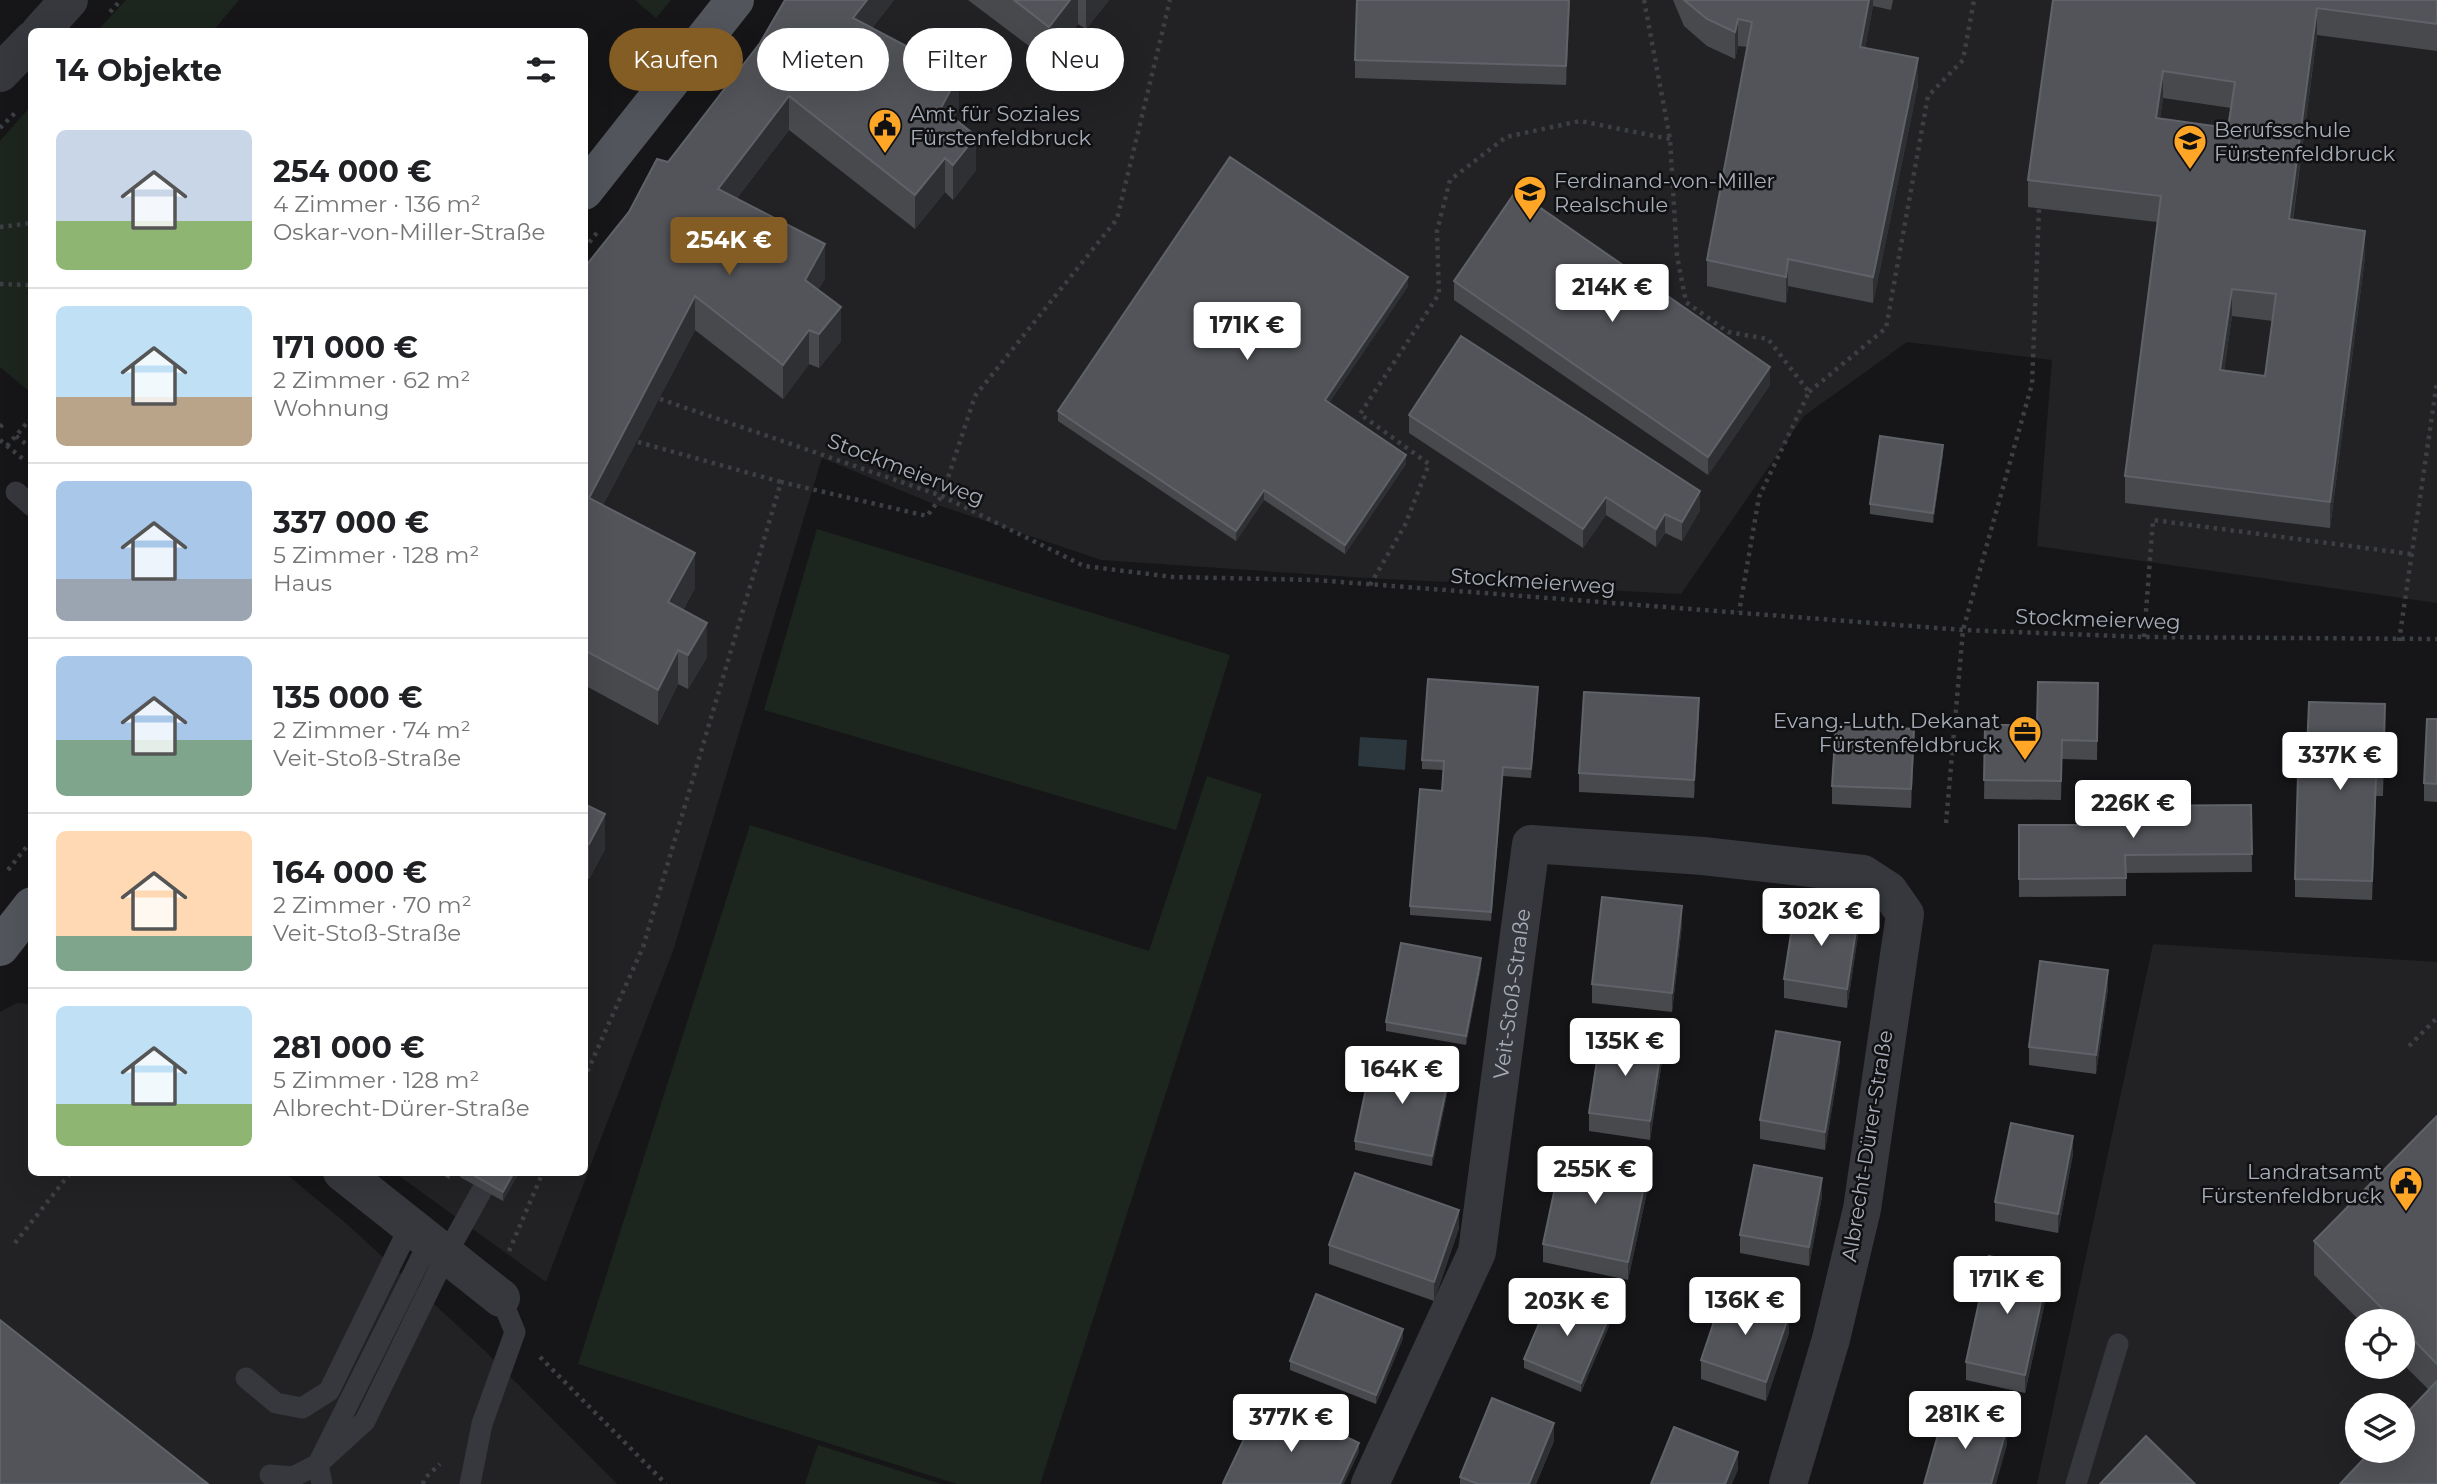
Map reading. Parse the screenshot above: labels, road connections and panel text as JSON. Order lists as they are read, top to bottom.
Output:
{
  "streets": {
    "street": ["Veit-Stoß-Straße", "Albrecht-Dürer-Straße"],
    "path": ["Stockmeierweg"]
  },
  "crossings": [
    ["Veit-Stoß-Straße", "Albrecht-Dürer-Straße"]
  ],
  "places": {
    "public building": ["Amt für Soziales Fürstenfeldbruck", "Landratsamt Fürstenfeldbruck"],
    "school or university": ["Berufsschule Fürstenfeldbruck", "Ferdinand-von-Miller Realschule"],
    "office": ["Evang.-Luth. Dekanat Fürstenfeldbruck"]
  },
  "page": {
    "chip": [
      "Kaufen",
      "Mieten",
      "Filter",
      "Neu"
    ],
    "heading": "14 Objekte",
    "list": [
      {
        "name": "254 000 €",
        "note": "4 Zimmer · 136 m² · Oskar-von-Miller-Straße"
      },
      {
        "name": "171 000 €",
        "note": "2 Zimmer · 62 m² · Wohnung"
      },
      {
        "name": "337 000 €",
        "note": "5 Zimmer · 128 m² · Haus"
      },
      {
        "name": "135 000 €",
        "note": "2 Zimmer · 74 m² · Veit-Stoß-Straße"
      },
      {
        "name": "164 000 €",
        "note": "2 Zimmer · 70 m² · Veit-Stoß-Straße"
      },
      {
        "name": "281 000 €",
        "note": "5 Zimmer · 128 m² · Albrecht-Dürer-Straße"
      }
    ],
    "price": [
      "254K €",
      "214K €",
      "171K €",
      "337K €",
      "226K €",
      "302K €",
      "135K €",
      "164K €",
      "255K €",
      "171K €",
      "136K €",
      "203K €",
      "281K €",
      "377K €"
    ]
  }
}
